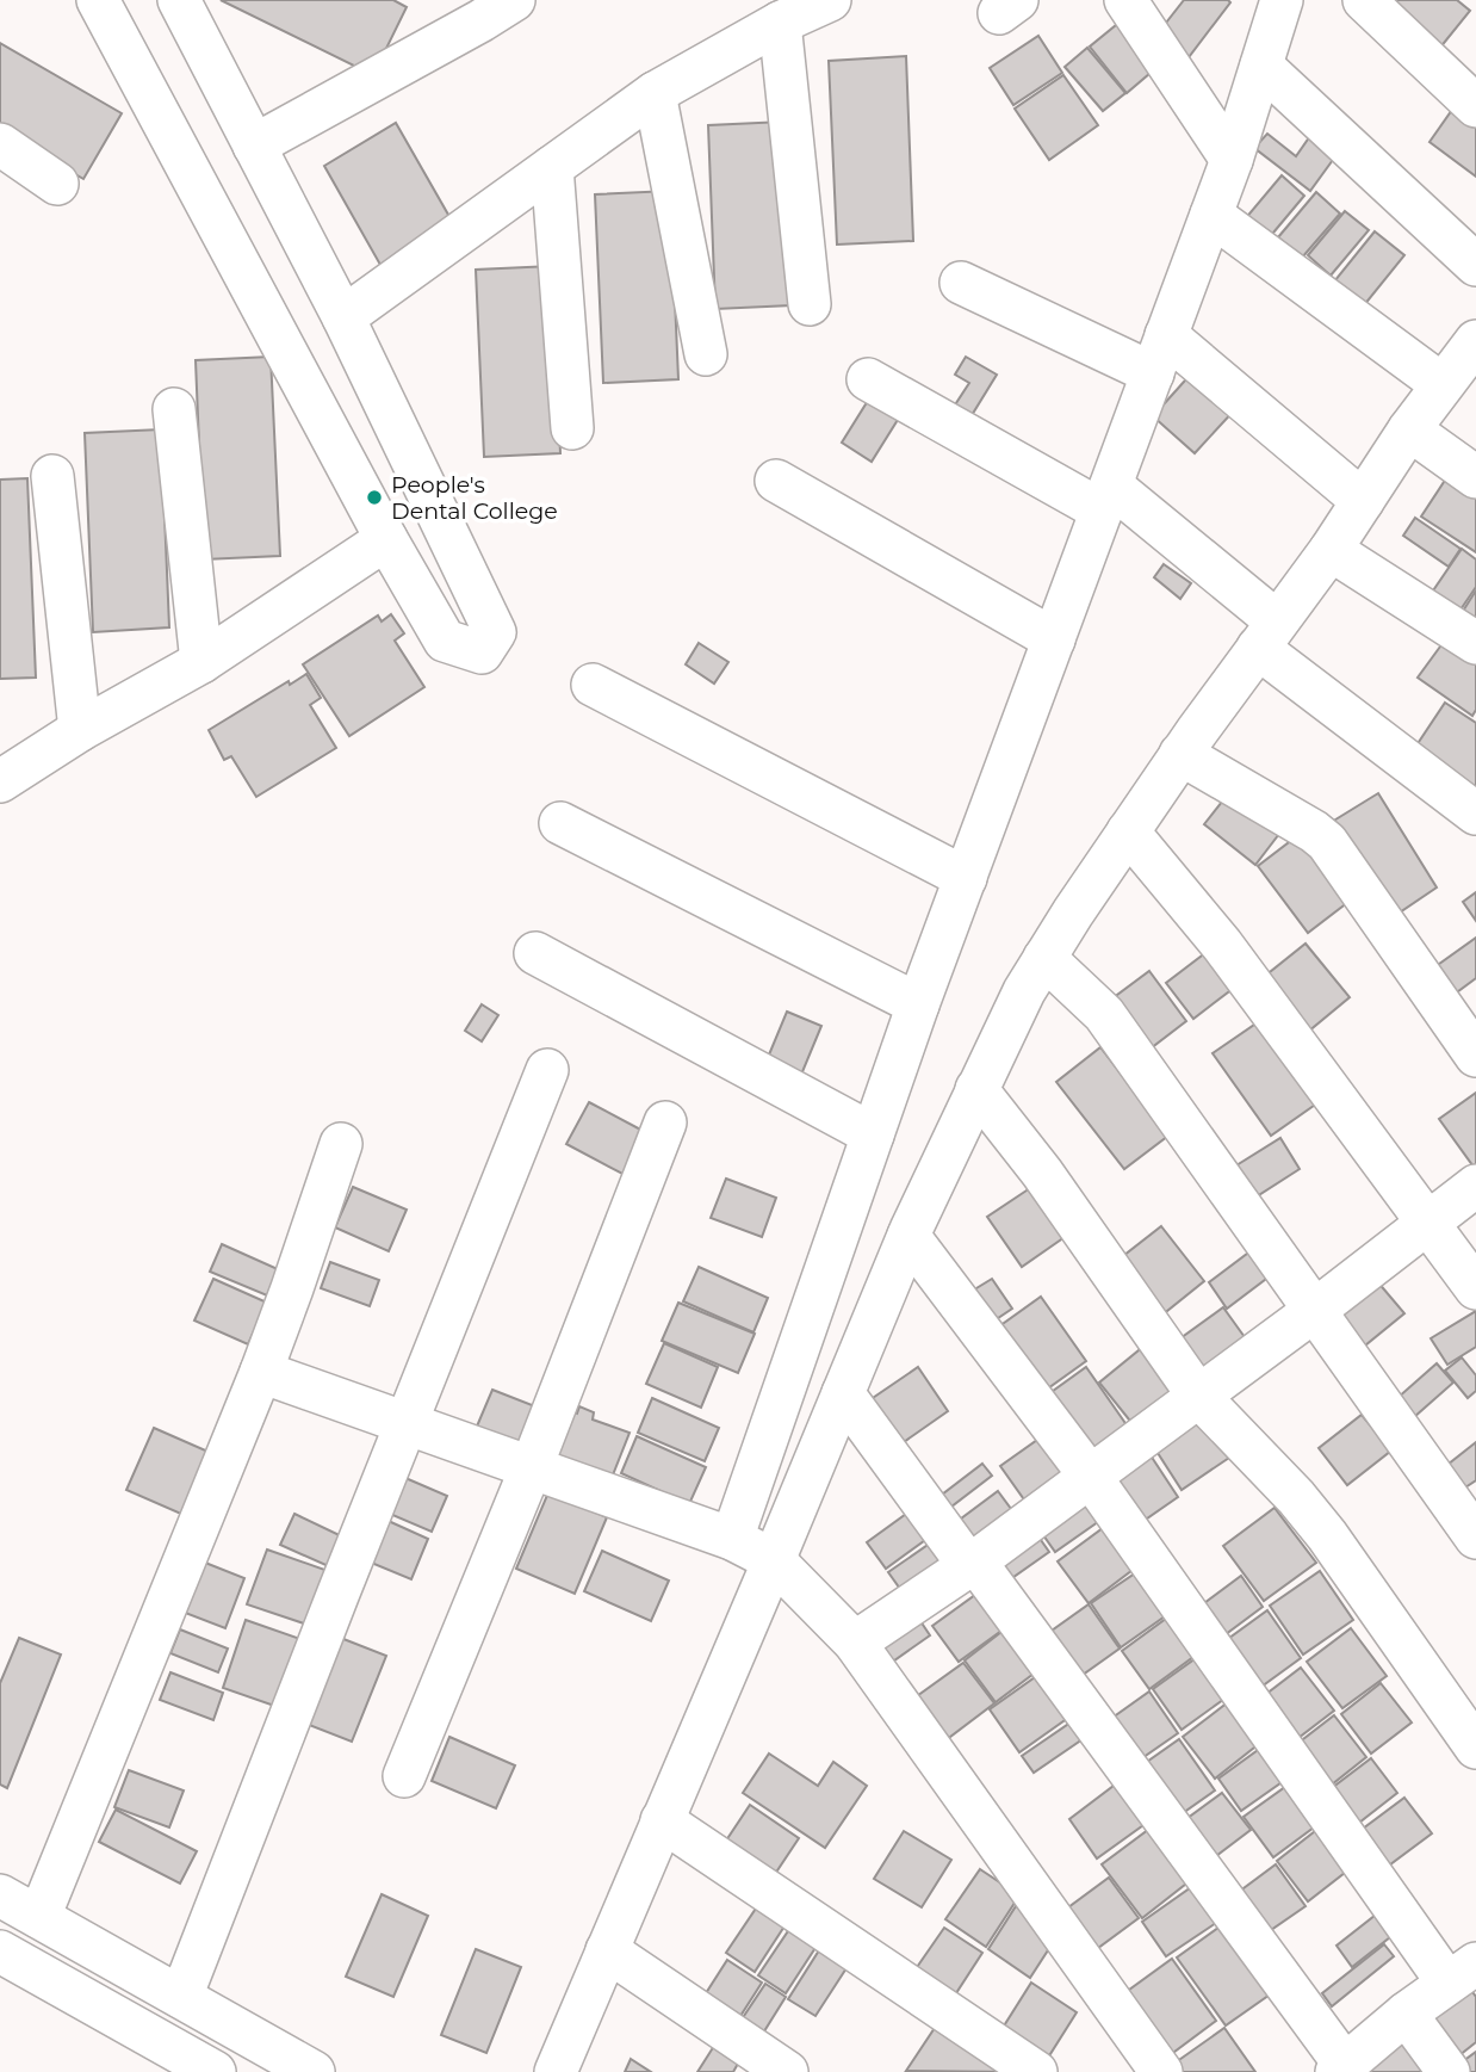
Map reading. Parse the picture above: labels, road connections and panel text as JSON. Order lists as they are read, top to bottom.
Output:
{
  "places": ["People's Dental College"]
}
